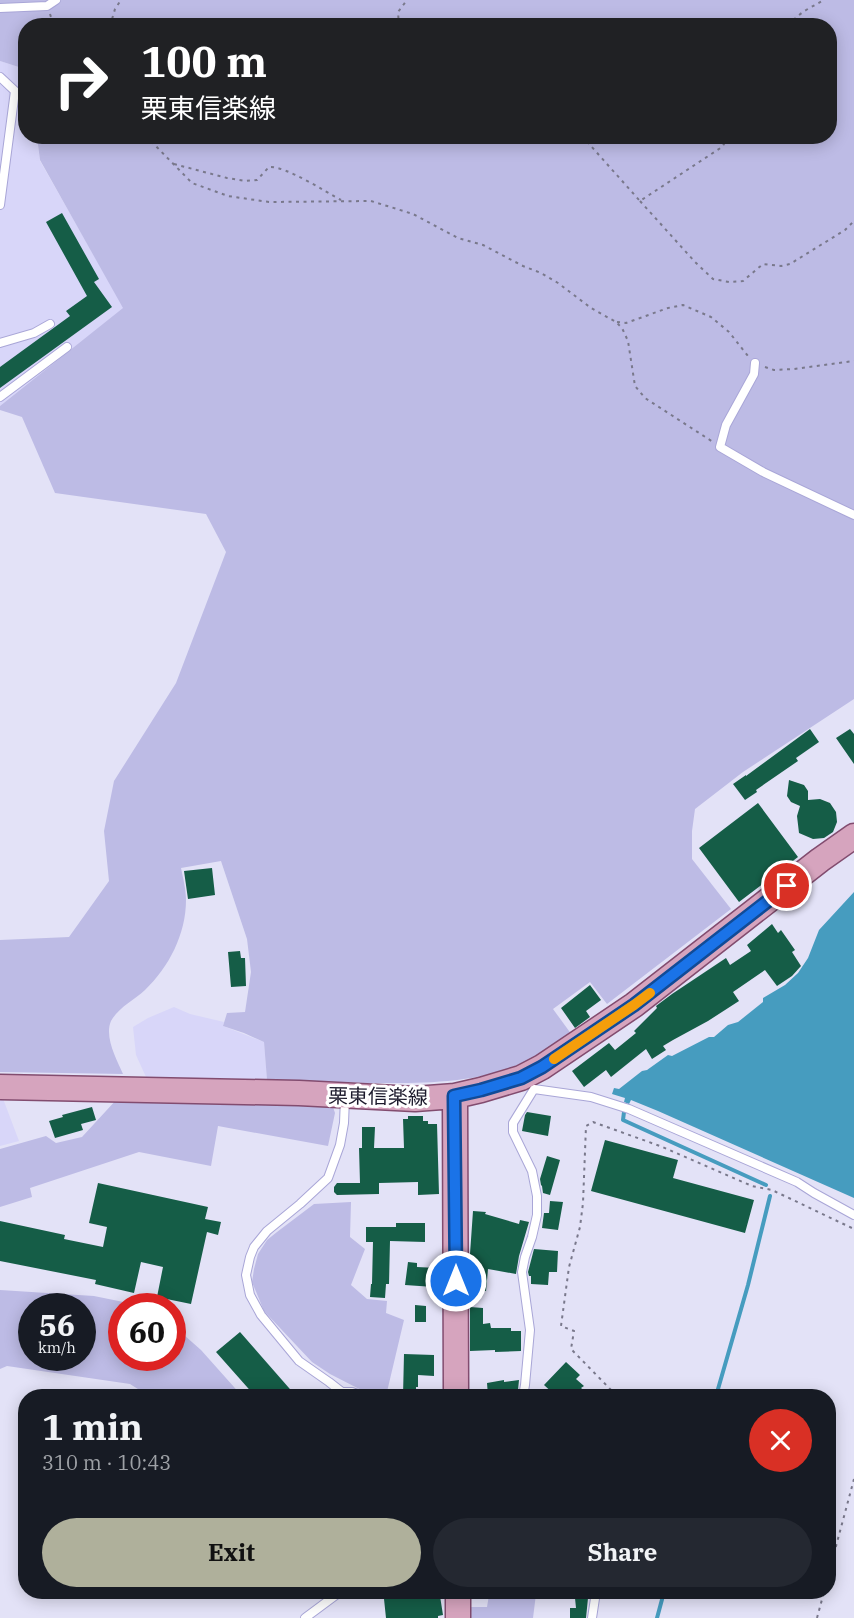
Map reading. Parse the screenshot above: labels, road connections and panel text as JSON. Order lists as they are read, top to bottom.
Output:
{
  "streets": {
    "main road": ["栗東信楽線"]
  },
  "page": {
    "turn": ["100 m", "栗東信楽線"],
    "speed": "56 km/h",
    "limit": "60",
    "heading": ["1 min", "310 m · 10:43"],
    "buttons": ["Exit", "Share"]
  }
}
